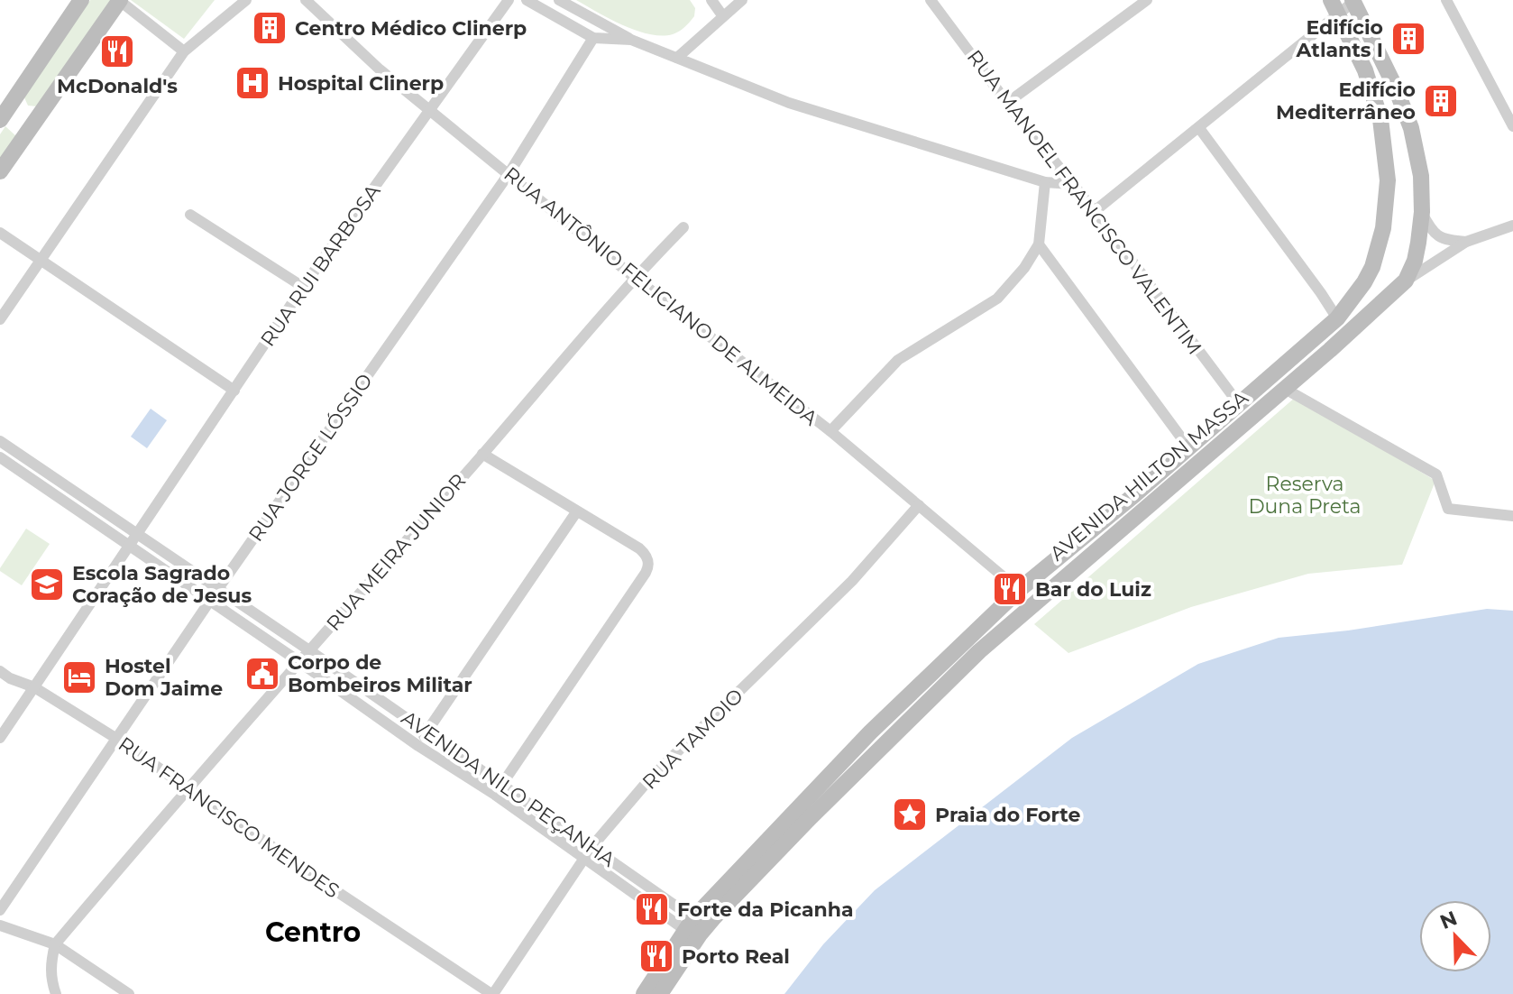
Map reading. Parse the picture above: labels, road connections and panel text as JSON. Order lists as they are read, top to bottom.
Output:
{
  "streets": {
    "main road": ["AVENIDA HILTON MASSA"],
    "street": [
      "RUA MANOEL FRANCISCO VALENTIM",
      "RUA RUI BARBOSA",
      "RUA ANTÔNIO FELICIANO DE ALMEIDA",
      "RUA JORGE LÓSSIO",
      "RUA MEIRA JUNIOR",
      "RUA TAMOIO",
      "AVENIDA NILO PEÇANHA",
      "RUA FRANCISCO MENDES"
    ]
  },
  "crossings": [
    ["RUA MANOEL FRANCISCO VALENTIM", "AVENIDA HILTON MASSA"],
    ["RUA RUI BARBOSA", "RUA ANTÔNIO FELICIANO DE ALMEIDA"],
    ["RUA RUI BARBOSA", "AVENIDA NILO PEÇANHA"],
    ["RUA ANTÔNIO FELICIANO DE ALMEIDA", "RUA JORGE LÓSSIO"],
    ["RUA ANTÔNIO FELICIANO DE ALMEIDA", "AVENIDA HILTON MASSA"],
    ["RUA ANTÔNIO FELICIANO DE ALMEIDA", "RUA MEIRA JUNIOR"],
    ["RUA ANTÔNIO FELICIANO DE ALMEIDA", "RUA TAMOIO"],
    ["RUA JORGE LÓSSIO", "AVENIDA NILO PEÇANHA"],
    ["RUA JORGE LÓSSIO", "RUA FRANCISCO MENDES"],
    ["AVENIDA HILTON MASSA", "AVENIDA NILO PEÇANHA"],
    ["RUA MEIRA JUNIOR", "AVENIDA NILO PEÇANHA"],
    ["RUA MEIRA JUNIOR", "RUA FRANCISCO MENDES"],
    ["RUA TAMOIO", "AVENIDA NILO PEÇANHA"],
    ["RUA TAMOIO", "RUA FRANCISCO MENDES"]
  ],
  "districts": ["Centro"],
  "parks": ["Reserva Duna Preta"],
  "places": {
    "building": ["Centro Médico Clinerp", "Edifício Atlants I", "Edifício Mediterrâneo"],
    "restaurant": [
      "McDonald's",
      "Bar do Luiz",
      "Forte da Picanha",
      "Porto Real"
    ],
    "hospital": ["Hospital Clinerp"],
    "school or university": ["Escola Sagrado Coração de Jesus"],
    "public building": ["Corpo de Bombeiros Militar"],
    "hotel": ["Hostel Dom Jaime"],
    "place": ["Praia do Forte"]
  },
  "north": "top left"
}
